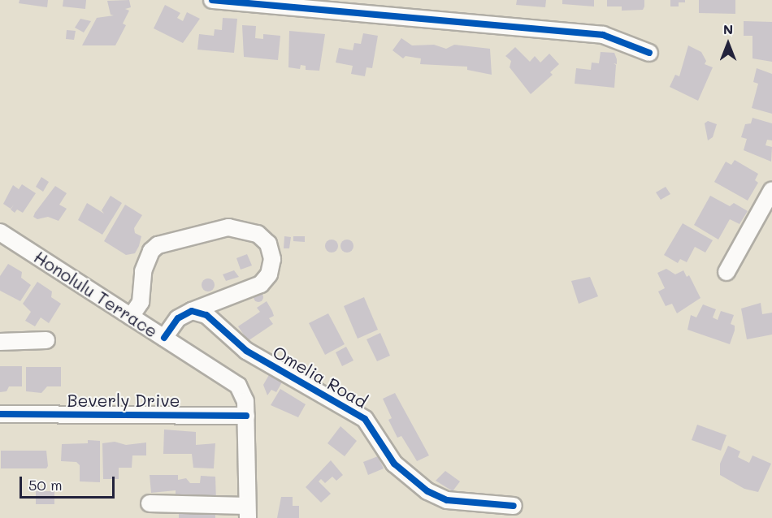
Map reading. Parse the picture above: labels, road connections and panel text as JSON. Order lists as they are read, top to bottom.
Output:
{
  "streets": {
    "street": ["Honolulu Terrace", "Omelia Road", "Beverly Drive"]
  },
  "crossings": [
    ["Honolulu Terrace", "Beverly Drive"]
  ],
  "scale_bar": "50 m",
  "north": "top"
}
